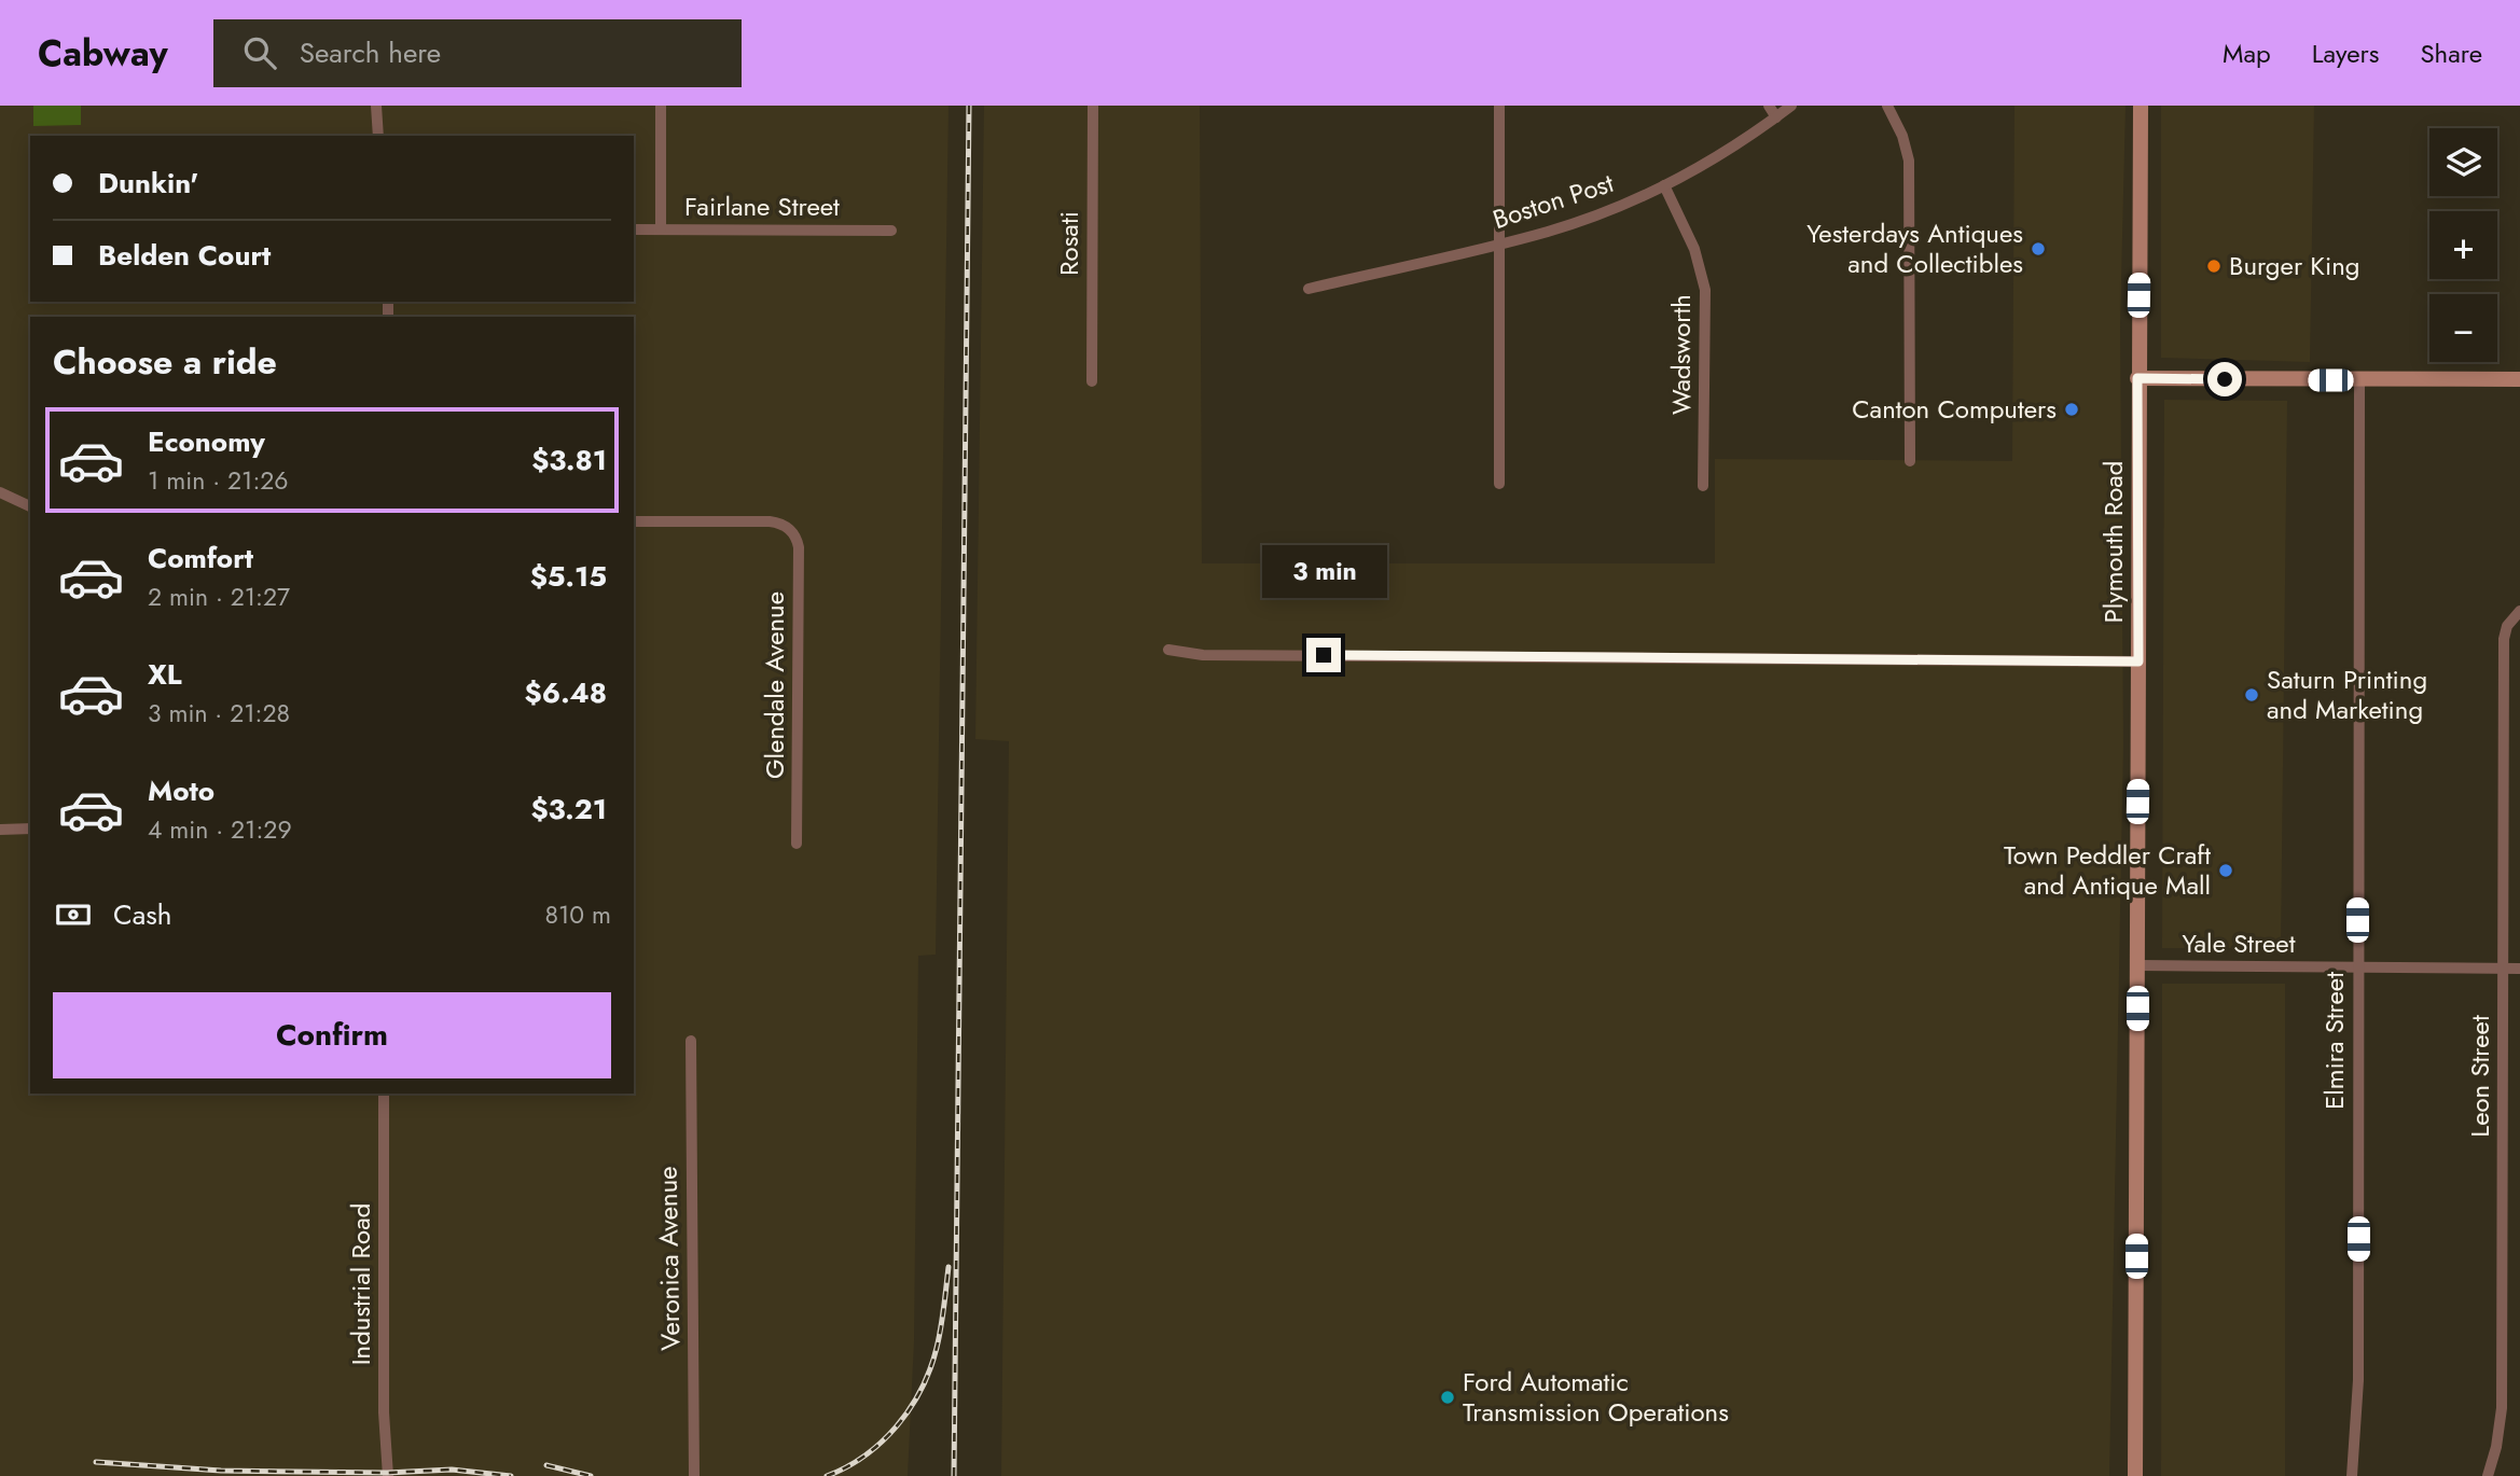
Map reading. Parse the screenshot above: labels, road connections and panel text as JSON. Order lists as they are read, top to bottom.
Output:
{
  "streets": {
    "main road": ["Plymouth Road"],
    "street": [
      "Boston Post",
      "Fairlane Street",
      "Rosati",
      "Wadsworth",
      "Glendale Avenue",
      "Yale Street",
      "Elmira Street",
      "Leon Street",
      "Veronica Avenue",
      "Industrial Road"
    ]
  },
  "crossings": [
    ["Boston Post", "Wadsworth"],
    ["Plymouth Road", "Yale Street"],
    ["Yale Street", "Elmira Street"],
    ["Yale Street", "Leon Street"]
  ],
  "places": [
    "Yesterdays Antiques and Collectibles",
    "Burger King",
    "Canton Computers",
    "Saturn Printing and Marketing",
    "Town Peddler Craft and Antique Mall",
    "Ford Automatic Transmission Operations"
  ],
  "page": {
    "header": "Cabway",
    "search": "Search here",
    "nav": ["Map", "Layers", "Share"],
    "map_buttons": ["+", "−"],
    "banner": ["Dunkin'", "Belden Court"],
    "heading": "Choose a ride",
    "list": [
      {
        "name": "Economy",
        "note": "1 min · 21:26",
        "value": "$3.81"
      },
      {
        "name": "Comfort",
        "note": "2 min · 21:27",
        "value": "$5.15"
      },
      {
        "name": "XL",
        "note": "3 min · 21:28",
        "value": "$6.48"
      },
      {
        "name": "Moto",
        "note": "4 min · 21:29",
        "value": "$3.21"
      }
    ],
    "bubble": "3 min",
    "pay": ["Cash", "810 m"],
    "buttons": "Confirm"
  }
}
